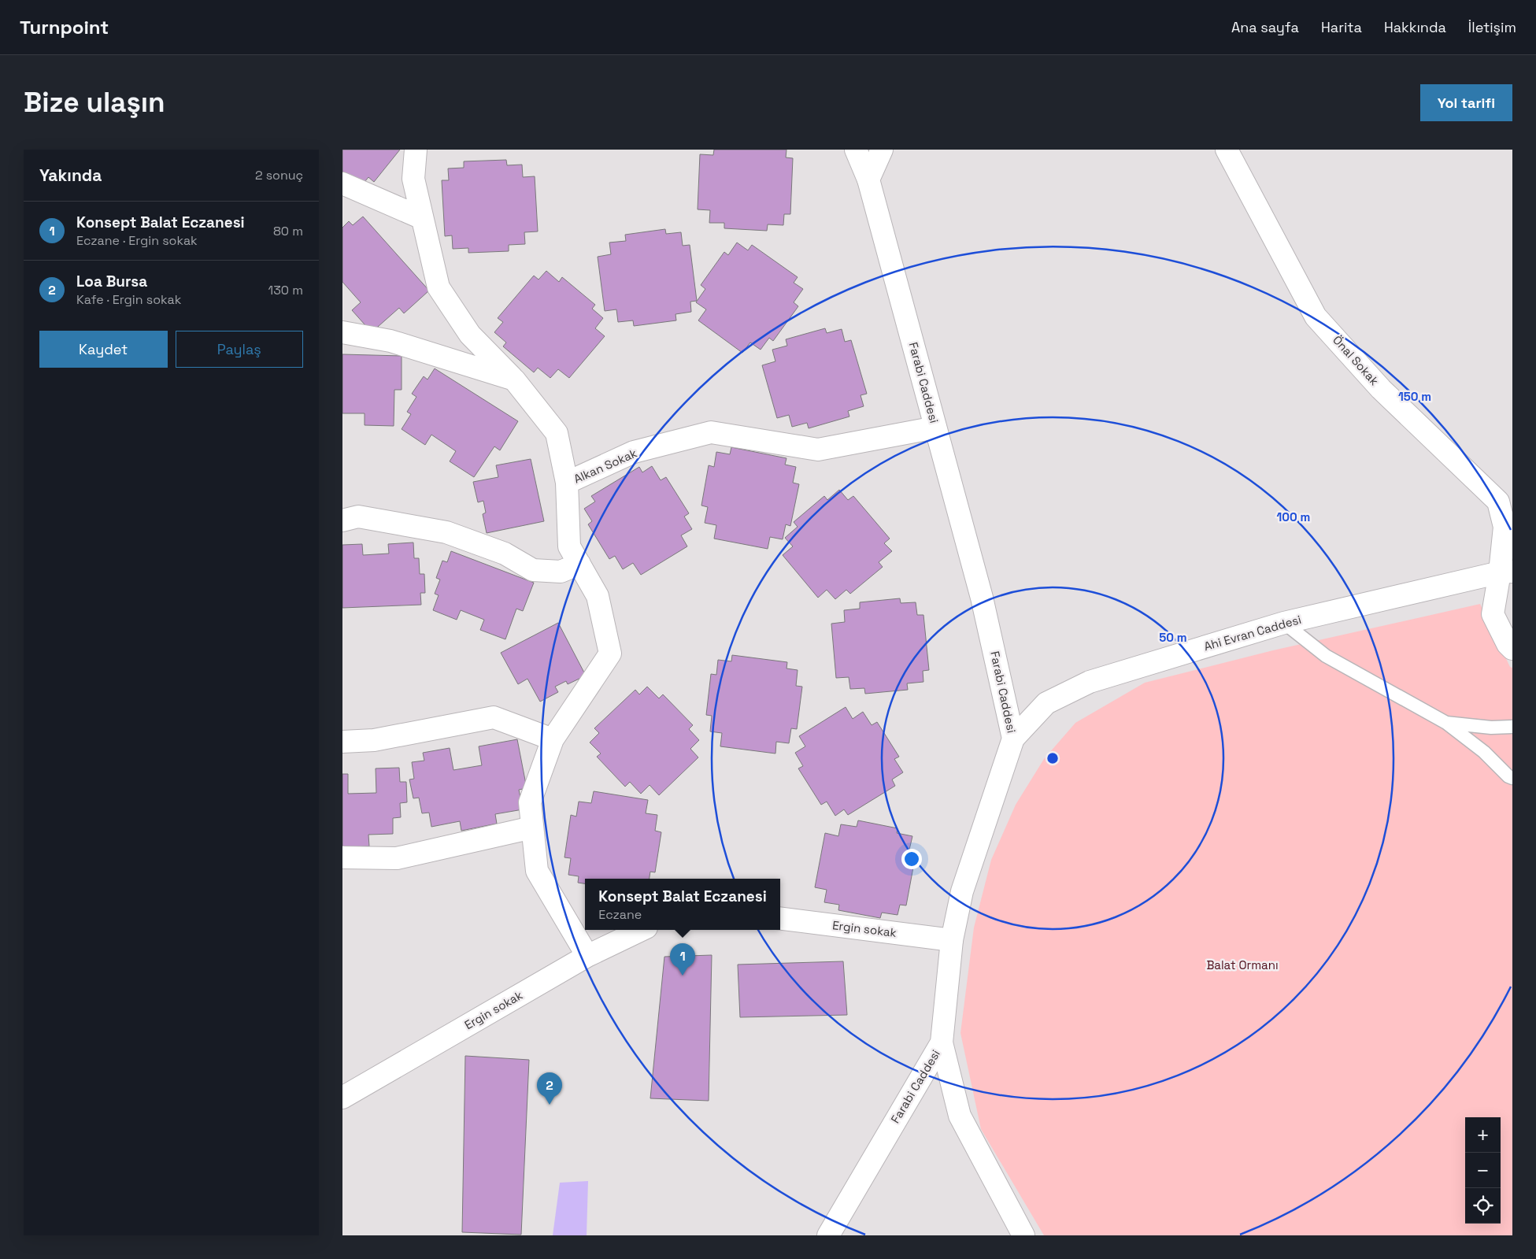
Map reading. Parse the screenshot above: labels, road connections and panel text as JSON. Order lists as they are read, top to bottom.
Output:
{
  "streets": {
    "street": [
      "Önal Sokak",
      "Farabi Caddesi",
      "Alkan Sokak",
      "Ahi Evran Caddesi",
      "Ergin sokak"
    ]
  },
  "crossings": [
    ["Önal Sokak", "Ahi Evran Caddesi"],
    ["Farabi Caddesi", "Alkan Sokak"],
    ["Farabi Caddesi", "Ahi Evran Caddesi"],
    ["Farabi Caddesi", "Ergin sokak"]
  ],
  "parks": ["Balat Ormanı"],
  "page": {
    "header": "Turnpoint",
    "nav": [
      "Ana sayfa",
      "Harita",
      "Hakkında",
      "İletişim"
    ],
    "buttons": [
      "Yol tarifi",
      ["Kaydet", "Paylaş"]
    ],
    "title": "Bize ulaşın",
    "heading": ["Yakında", "2 sonuç"],
    "list": [
      {
        "mark": "1",
        "name": "Konsept Balat Eczanesi",
        "note": "Eczane · Ergin sokak",
        "value": "80 m"
      },
      {
        "mark": "2",
        "name": "Loa Bursa",
        "note": "Kafe · Ergin sokak",
        "value": "130 m"
      }
    ],
    "popup": ["Konsept Balat Eczanesi", "Eczane"],
    "pins": ["1", "2"],
    "map_buttons": ["+", "−"]
  },
  "rings": ["150 m", "100 m", "50 m"]
}
